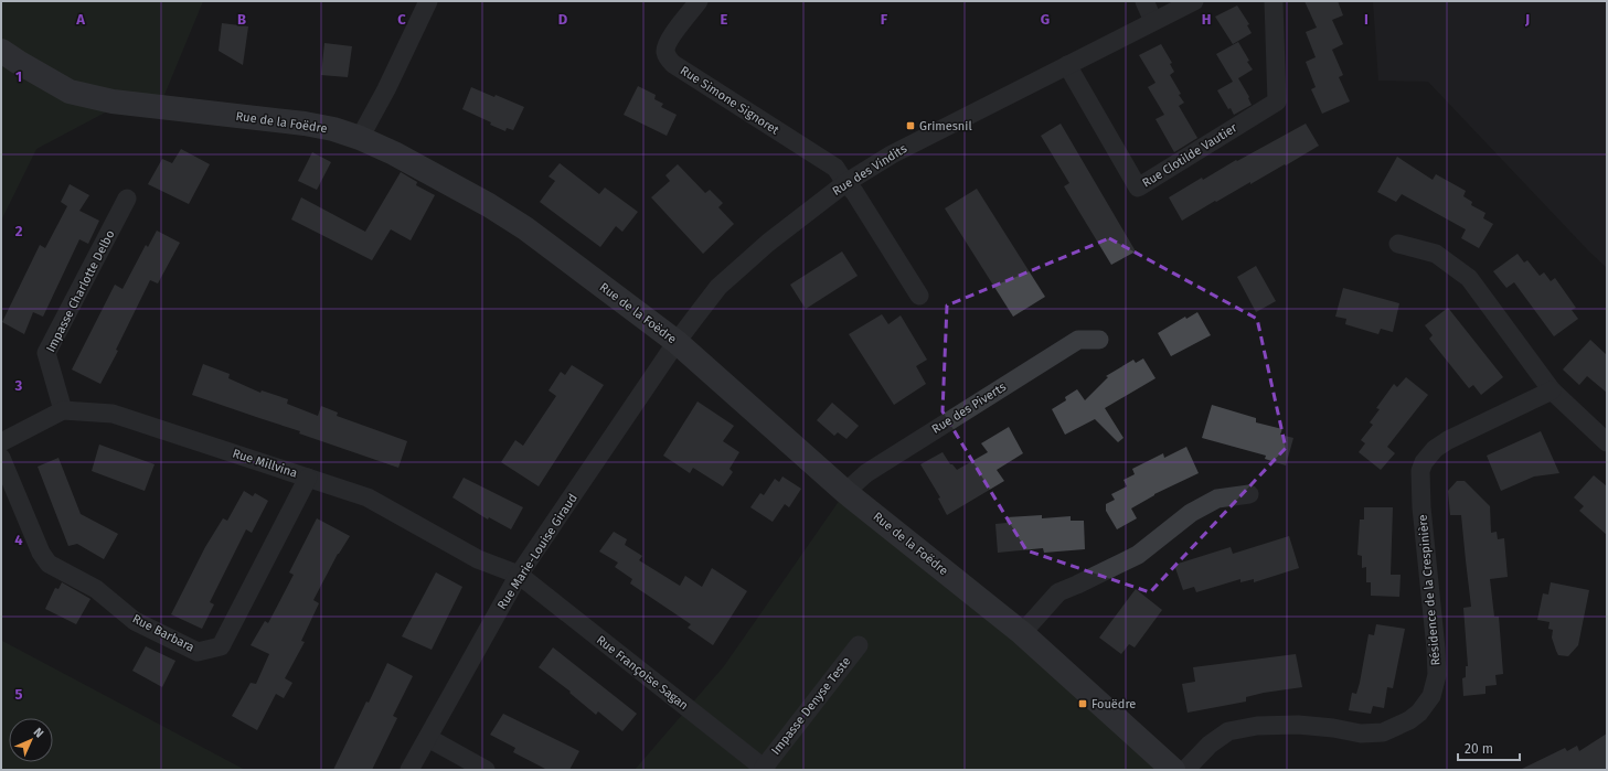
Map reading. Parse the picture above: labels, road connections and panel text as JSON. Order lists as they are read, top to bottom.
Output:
{
  "streets": {
    "street": [
      "Rue Simone Signoret",
      "Rue de la Foëdre",
      "Rue Clotilde Vautier",
      "Rue des Vindits",
      "Impasse Charlotte Delbo",
      "Rue des Piverts",
      "Rue Millvina",
      "Rue Marie-Louise Giraud",
      "Résidence de la Crespinière",
      "Rue Barbara",
      "Rue Françoise Sagan",
      "Impasse Denyse Teste"
    ]
  },
  "crossings": [
    ["Rue Simone Signoret", "Rue des Vindits"],
    ["Rue de la Foëdre", "Rue des Vindits"],
    ["Rue de la Foëdre", "Rue des Piverts"],
    ["Rue de la Foëdre", "Rue Marie-Louise Giraud"],
    ["Rue Clotilde Vautier", "Rue des Vindits"],
    ["Rue des Vindits", "Rue Marie-Louise Giraud"],
    ["Impasse Charlotte Delbo", "Rue Millvina"],
    ["Rue Millvina", "Rue Marie-Louise Giraud"],
    ["Rue Millvina", "Rue Barbara"],
    ["Rue Millvina", "Rue Françoise Sagan"],
    ["Rue Marie-Louise Giraud", "Rue Françoise Sagan"],
    ["Rue Françoise Sagan", "Impasse Denyse Teste"]
  ],
  "places": {
    "transit": ["Grimesnil", "Fouëdre"]
  },
  "scale_bar": "20 m",
  "north": "top right",
  "grid": {
    "columns": [
      "A",
      "B",
      "C",
      "D",
      "E",
      "F",
      "G",
      "H",
      "I",
      "J"
    ],
    "rows": [
      "1",
      "2",
      "3",
      "4",
      "5"
    ]
  }
}
